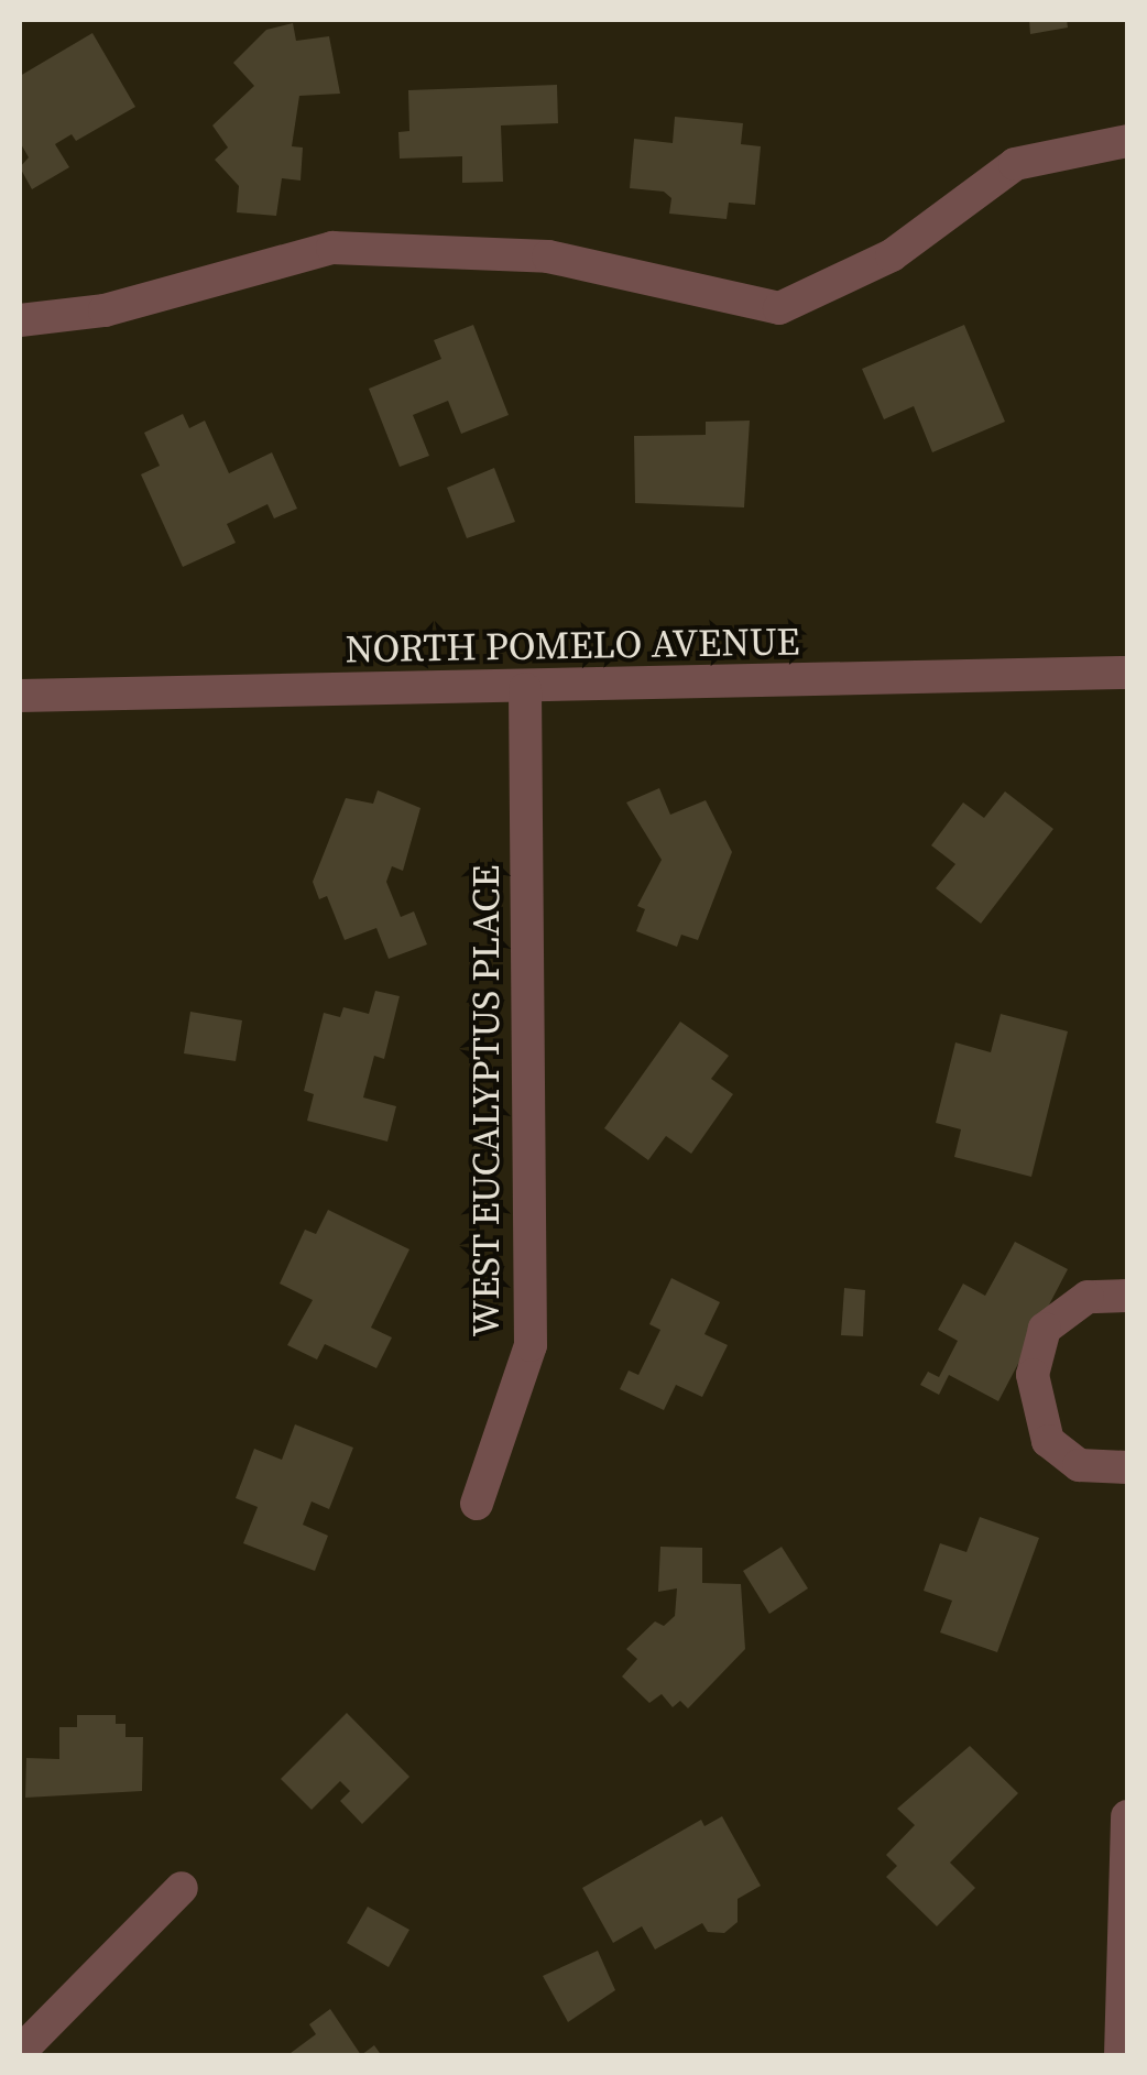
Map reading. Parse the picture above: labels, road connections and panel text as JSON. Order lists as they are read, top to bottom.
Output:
{
  "streets": {
    "street": ["NORTH POMELO AVENUE", "WEST EUCALYPTUS PLACE"]
  },
  "crossings": [
    ["NORTH POMELO AVENUE", "WEST EUCALYPTUS PLACE"]
  ]
}
